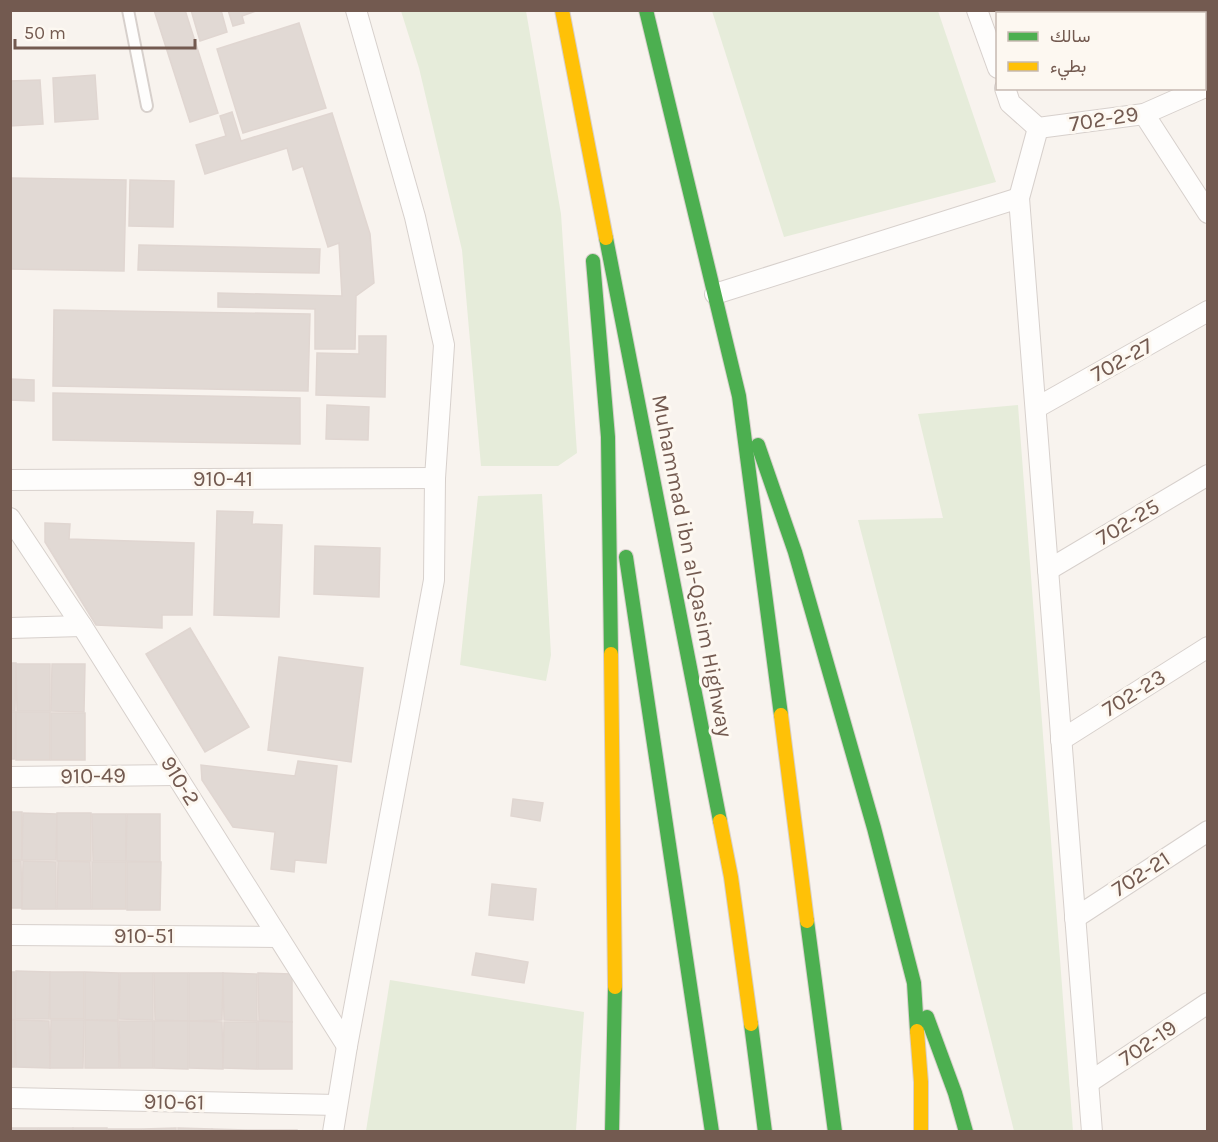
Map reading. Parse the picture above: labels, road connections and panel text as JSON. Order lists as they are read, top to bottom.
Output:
{
  "streets": {
    "highway": ["Muhammad ibn al-Qasim Highway"],
    "street": [
      "702-29",
      "702-27",
      "910-41",
      "702-25",
      "702-23",
      "910-49",
      "910-2",
      "702-21",
      "910-51",
      "702-19",
      "910-61"
    ]
  },
  "crossings": [
    ["910-49", "910-2"],
    ["910-2", "910-51"]
  ],
  "legend": ["سالك", "بطيء"],
  "scale_bar": "50 m"
}
